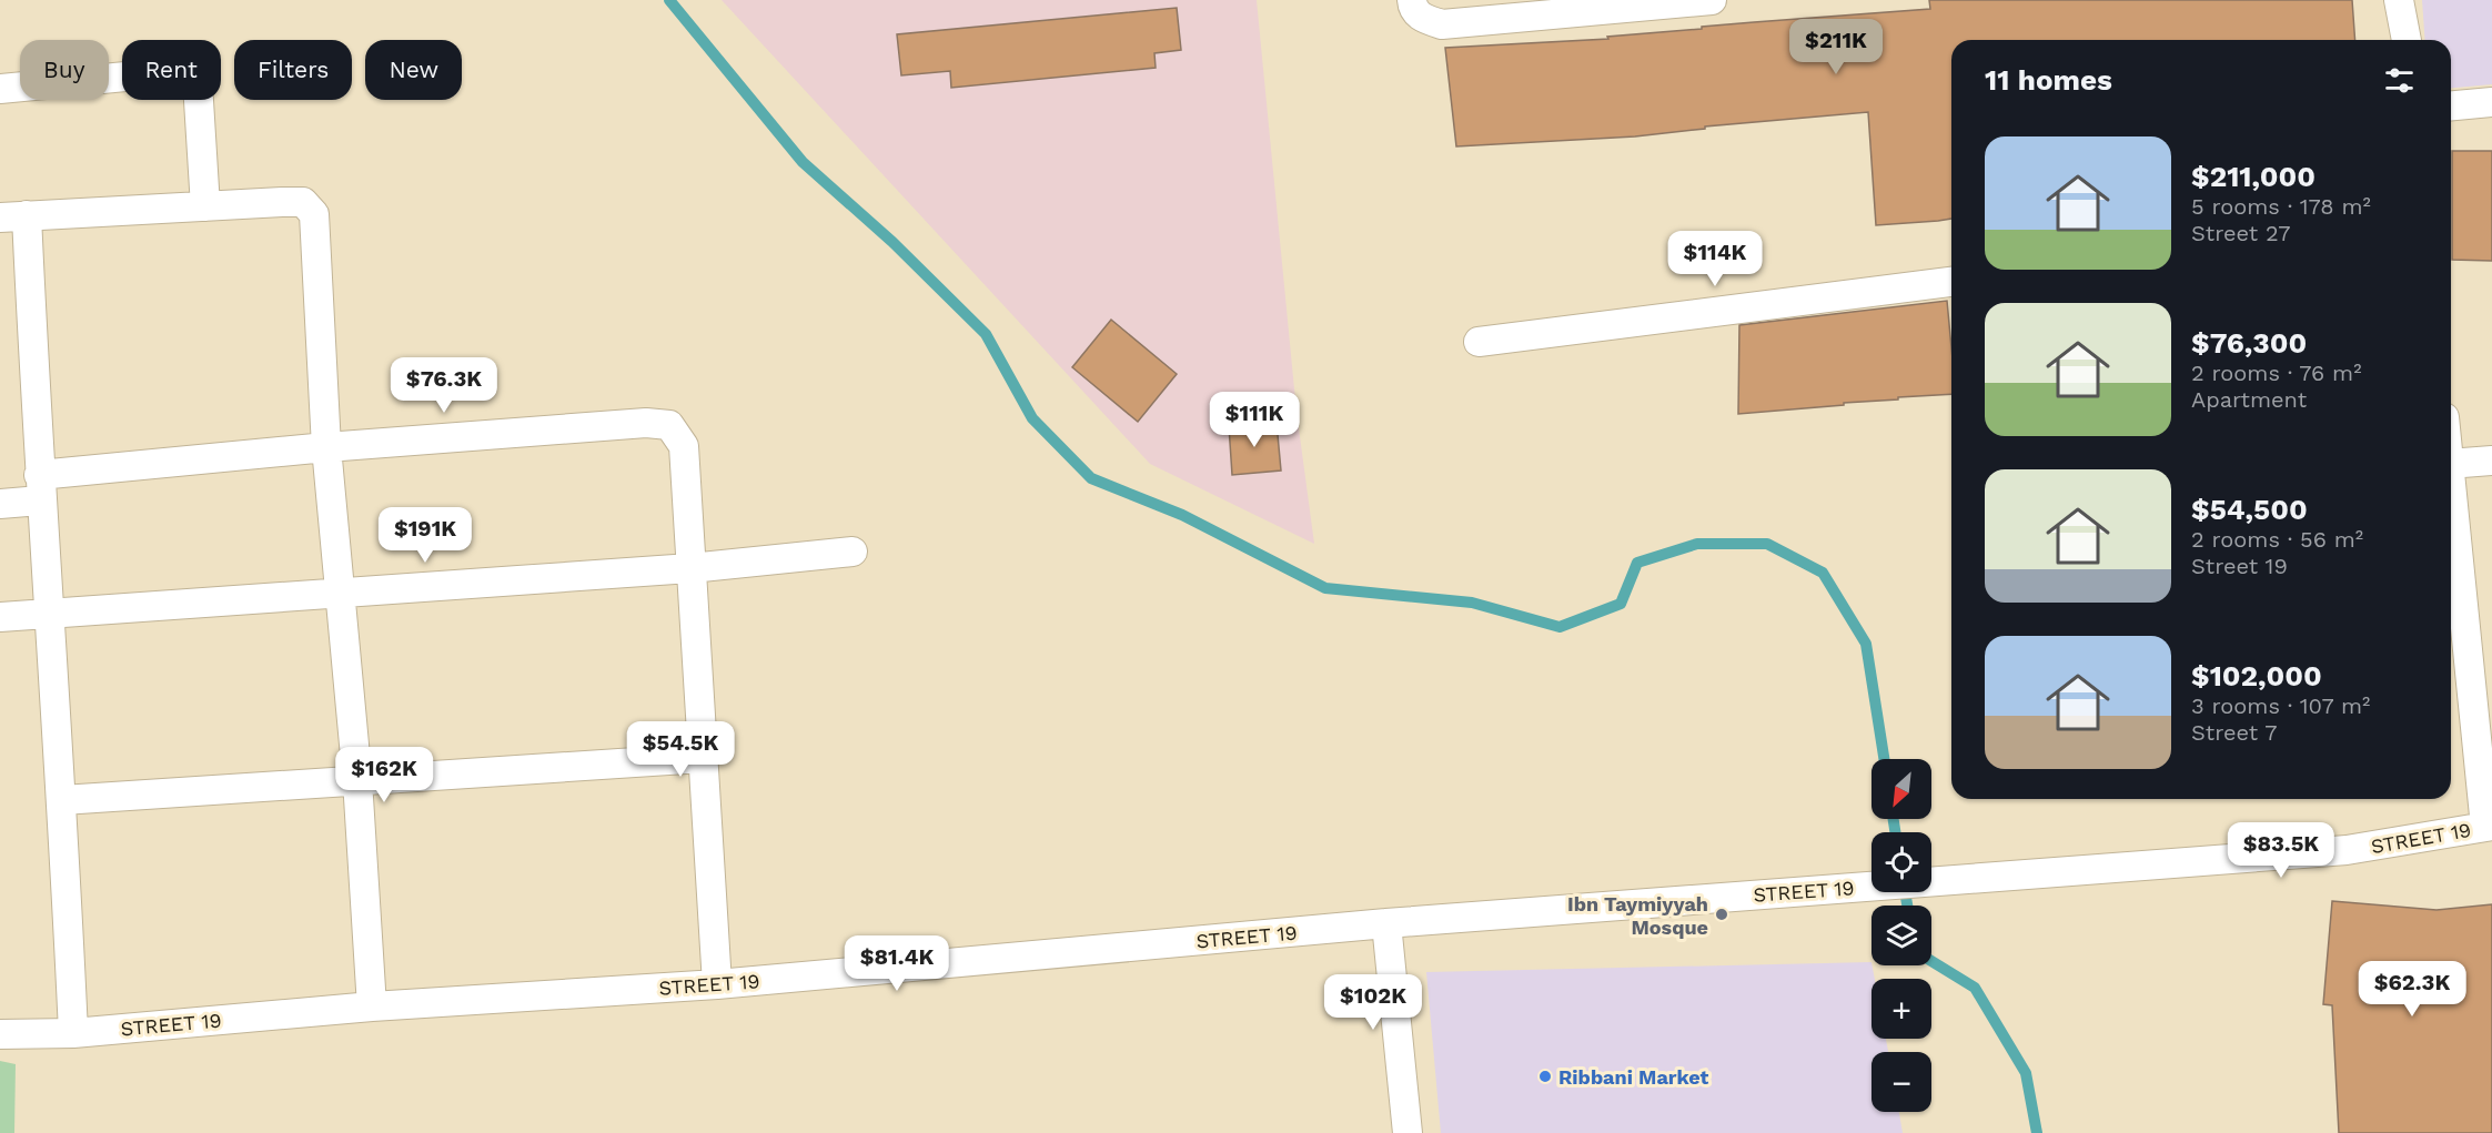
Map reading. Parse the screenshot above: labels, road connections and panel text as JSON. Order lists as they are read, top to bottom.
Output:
{
  "streets": {
    "street": ["STREET 19"]
  },
  "places": ["Ibn Taymiyyah Mosque", "Ribbani Market"],
  "north": "bottom left",
  "page": {
    "price": [
      "$211K",
      "$114K",
      "$76.3K",
      "$111K",
      "$191K",
      "$54.5K",
      "$162K",
      "$83.5K",
      "$81.4K",
      "$62.3K",
      "$102K"
    ],
    "chip": [
      "Buy",
      "Rent",
      "Filters",
      "New"
    ],
    "heading": "11 homes",
    "list": [
      {
        "name": "$211,000",
        "note": "5 rooms · 178 m² · Street 27"
      },
      {
        "name": "$76,300",
        "note": "2 rooms · 76 m² · Apartment"
      },
      {
        "name": "$54,500",
        "note": "2 rooms · 56 m² · Street 19"
      },
      {
        "name": "$102,000",
        "note": "3 rooms · 107 m² · Street 7"
      }
    ],
    "map_buttons": ["+", "−"]
  }
}
